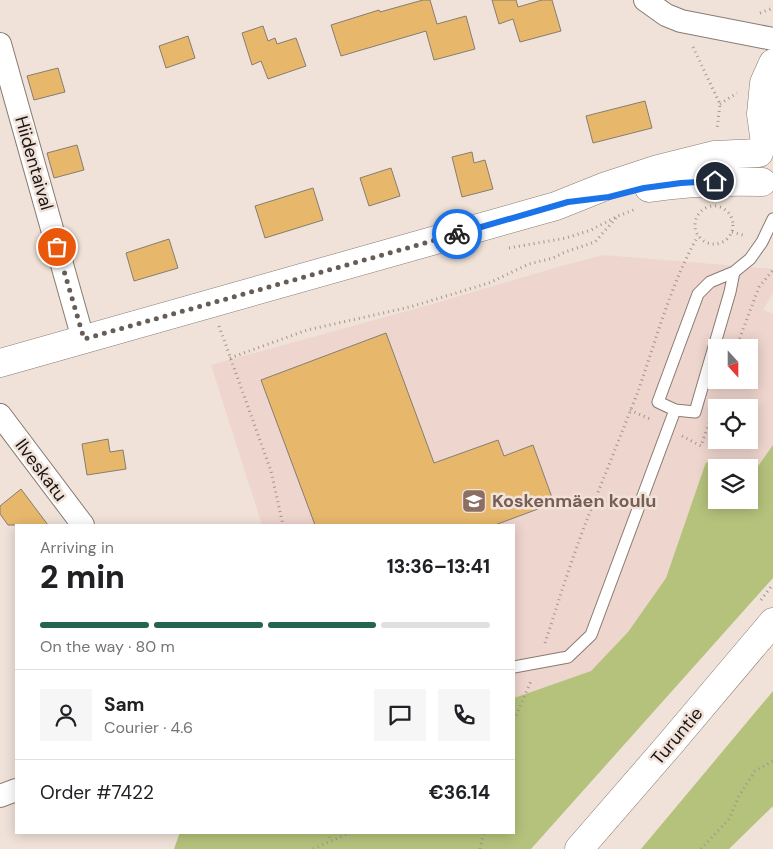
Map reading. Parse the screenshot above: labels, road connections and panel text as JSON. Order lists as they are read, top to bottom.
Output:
{
  "streets": {
    "main road": ["Turuntie"],
    "street": ["Hiidentaival", "Ilveskatu"]
  },
  "places": {
    "school or university": ["Koskenmäen koulu"]
  },
  "north": "bottom",
  "page": {
    "heading": ["2 min", "Arriving in", "13:36–13:41"],
    "panel": [
      "Sam",
      "Courier · 4.6",
      "Order #7422",
      "€36.14"
    ],
    "bar": "On the way · 80 m"
  }
}
